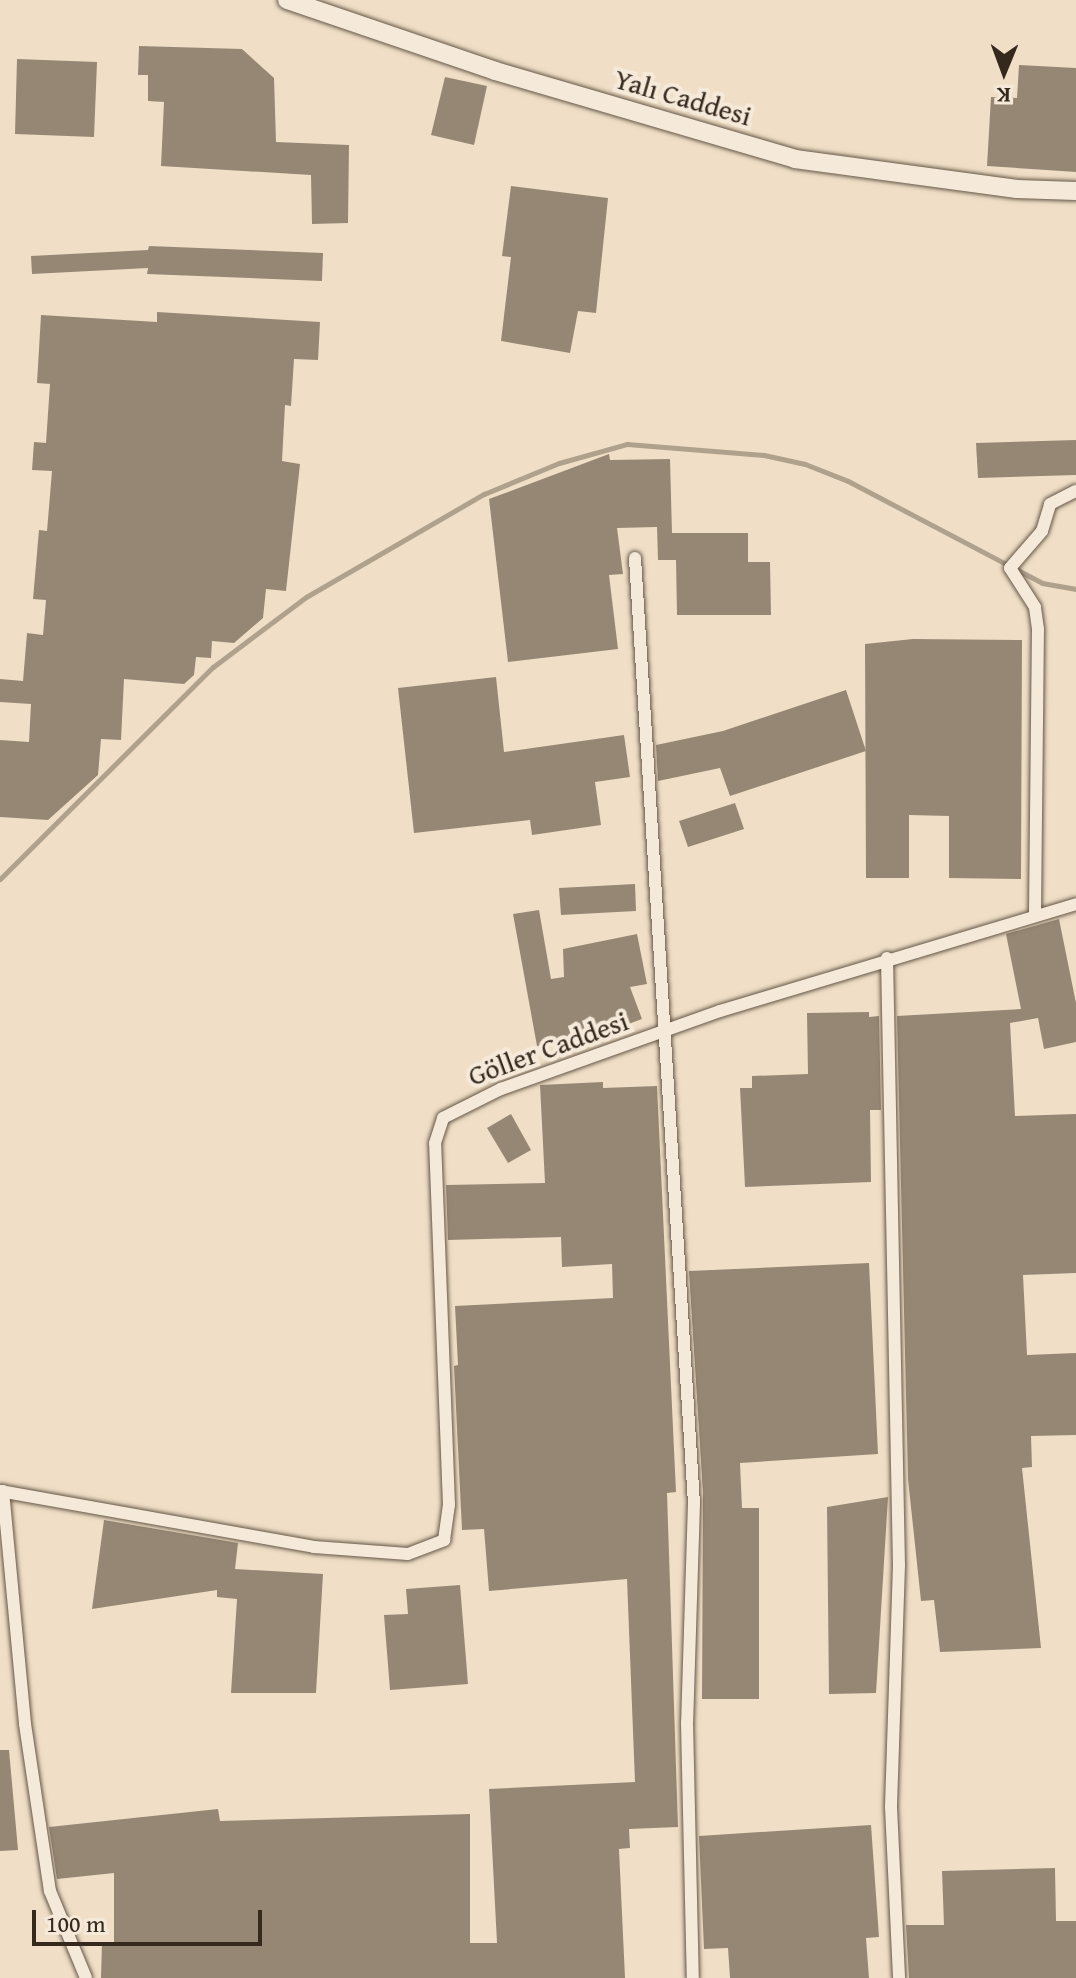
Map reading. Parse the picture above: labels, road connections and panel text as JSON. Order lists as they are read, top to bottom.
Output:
{
  "streets": {
    "street": ["Yalı Caddesi", "Göller Caddesi"]
  },
  "scale_bar": "100 m",
  "north": "bottom"
}
